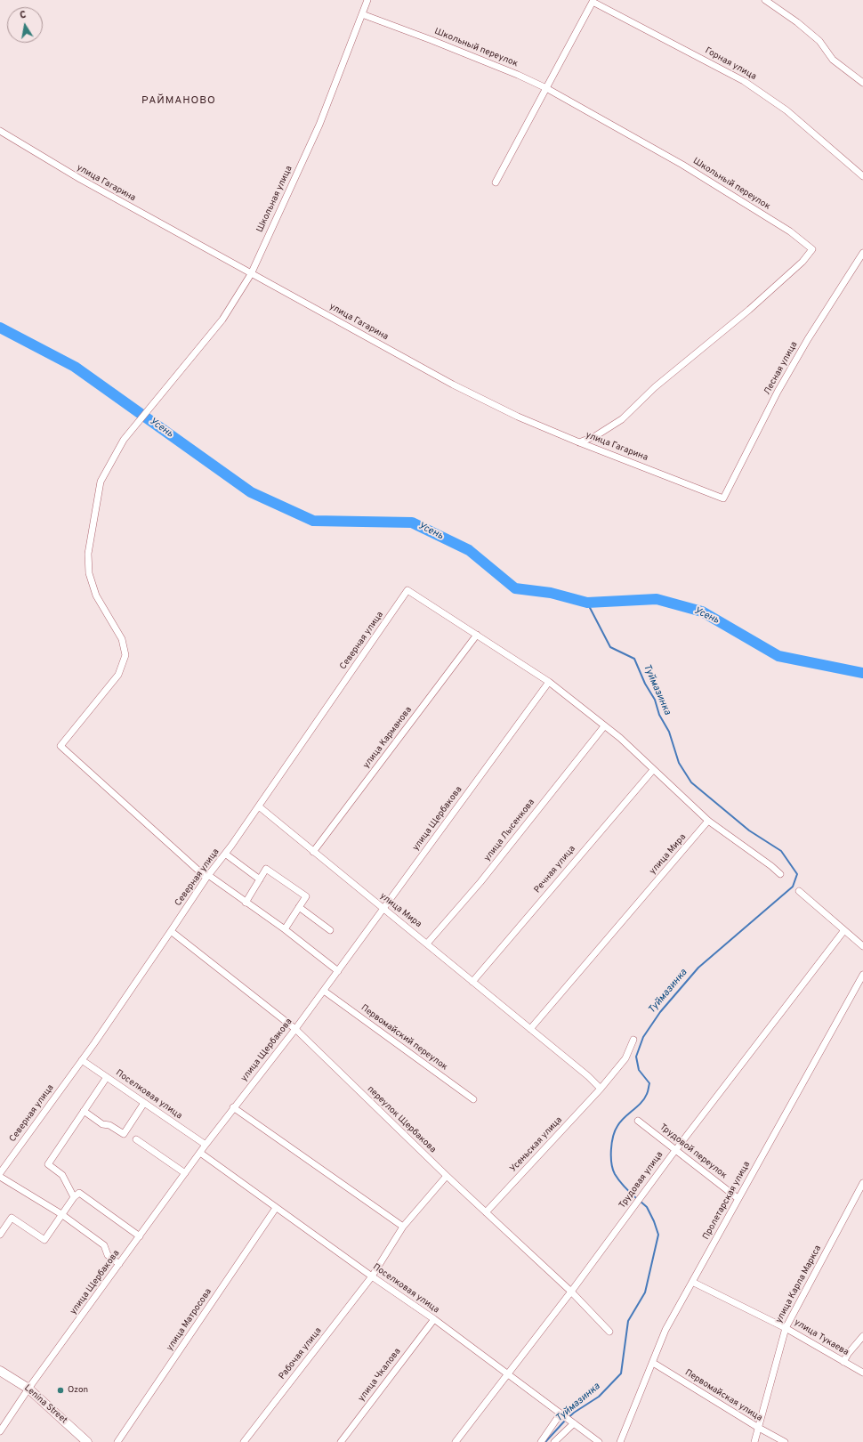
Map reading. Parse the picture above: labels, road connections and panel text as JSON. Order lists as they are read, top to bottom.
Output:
{
  "streets": {
    "street": [
      "Школьный переулок",
      "Горная улица",
      "улица Гагарина",
      "Школьная улица",
      "Лесная улица",
      "Северная улица",
      "улица Карманова",
      "улица Щербакова",
      "улица Лысенкова",
      "улица Мира",
      "Речная улица",
      "Первомайский переулок",
      "Поселковая улица",
      "переулок Щербакова",
      "Усеньская улица",
      "Трудовой переулок",
      "Трудовая улица",
      "Пролетарская улица",
      "улица Карла Маркса",
      "улица Матросова",
      "улица Тукаева",
      "Рабочая улица",
      "улица Чкалова",
      "Первомайская улица",
      "Lenina Street"
    ]
  },
  "crossings": [
    ["Школьный переулок", "Горная улица"],
    ["Школьный переулок", "улица Гагарина"],
    ["Школьный переулок", "Школьная улица"],
    ["улица Гагарина", "Школьная улица"],
    ["улица Гагарина", "Лесная улица"],
    ["Школьная улица", "Северная улица"],
    ["Северная улица", "улица Карманова"],
    ["Северная улица", "улица Мира"],
    ["Северная улица", "Поселковая улица"],
    ["Северная улица", "переулок Щербакова"],
    ["улица Карманова", "улица Мира"],
    ["улица Щербакова", "улица Мира"],
    ["улица Щербакова", "Первомайский переулок"],
    ["улица Щербакова", "Поселковая улица"],
    ["улица Щербакова", "переулок Щербакова"],
    ["улица Щербакова", "Lenina Street"],
    ["улица Лысенкова", "улица Мира"],
    ["улица Мира", "Речная улица"],
    ["улица Мира", "Усеньская улица"],
    ["Поселковая улица", "Трудовая улица"],
    ["Поселковая улица", "улица Матросова"],
    ["Поселковая улица", "Рабочая улица"],
    ["Поселковая улица", "улица Чкалова"],
    ["переулок Щербакова", "Усеньская улица"],
    ["переулок Щербакова", "Трудовая улица"],
    ["переулок Щербакова", "Рабочая улица"],
    ["Трудовой переулок", "Трудовая улица"],
    ["Трудовой переулок", "Пролетарская улица"],
    ["Пролетарская улица", "улица Тукаева"],
    ["Пролетарская улица", "Первомайская улица"],
    ["улица Карла Маркса", "улица Тукаева"],
    ["улица Карла Маркса", "Первомайская улица"]
  ],
  "districts": ["РАЙМАНОВО"],
  "water": ["Усень", "Туймазинка"],
  "places": ["Ozon"],
  "north": "top"
}
